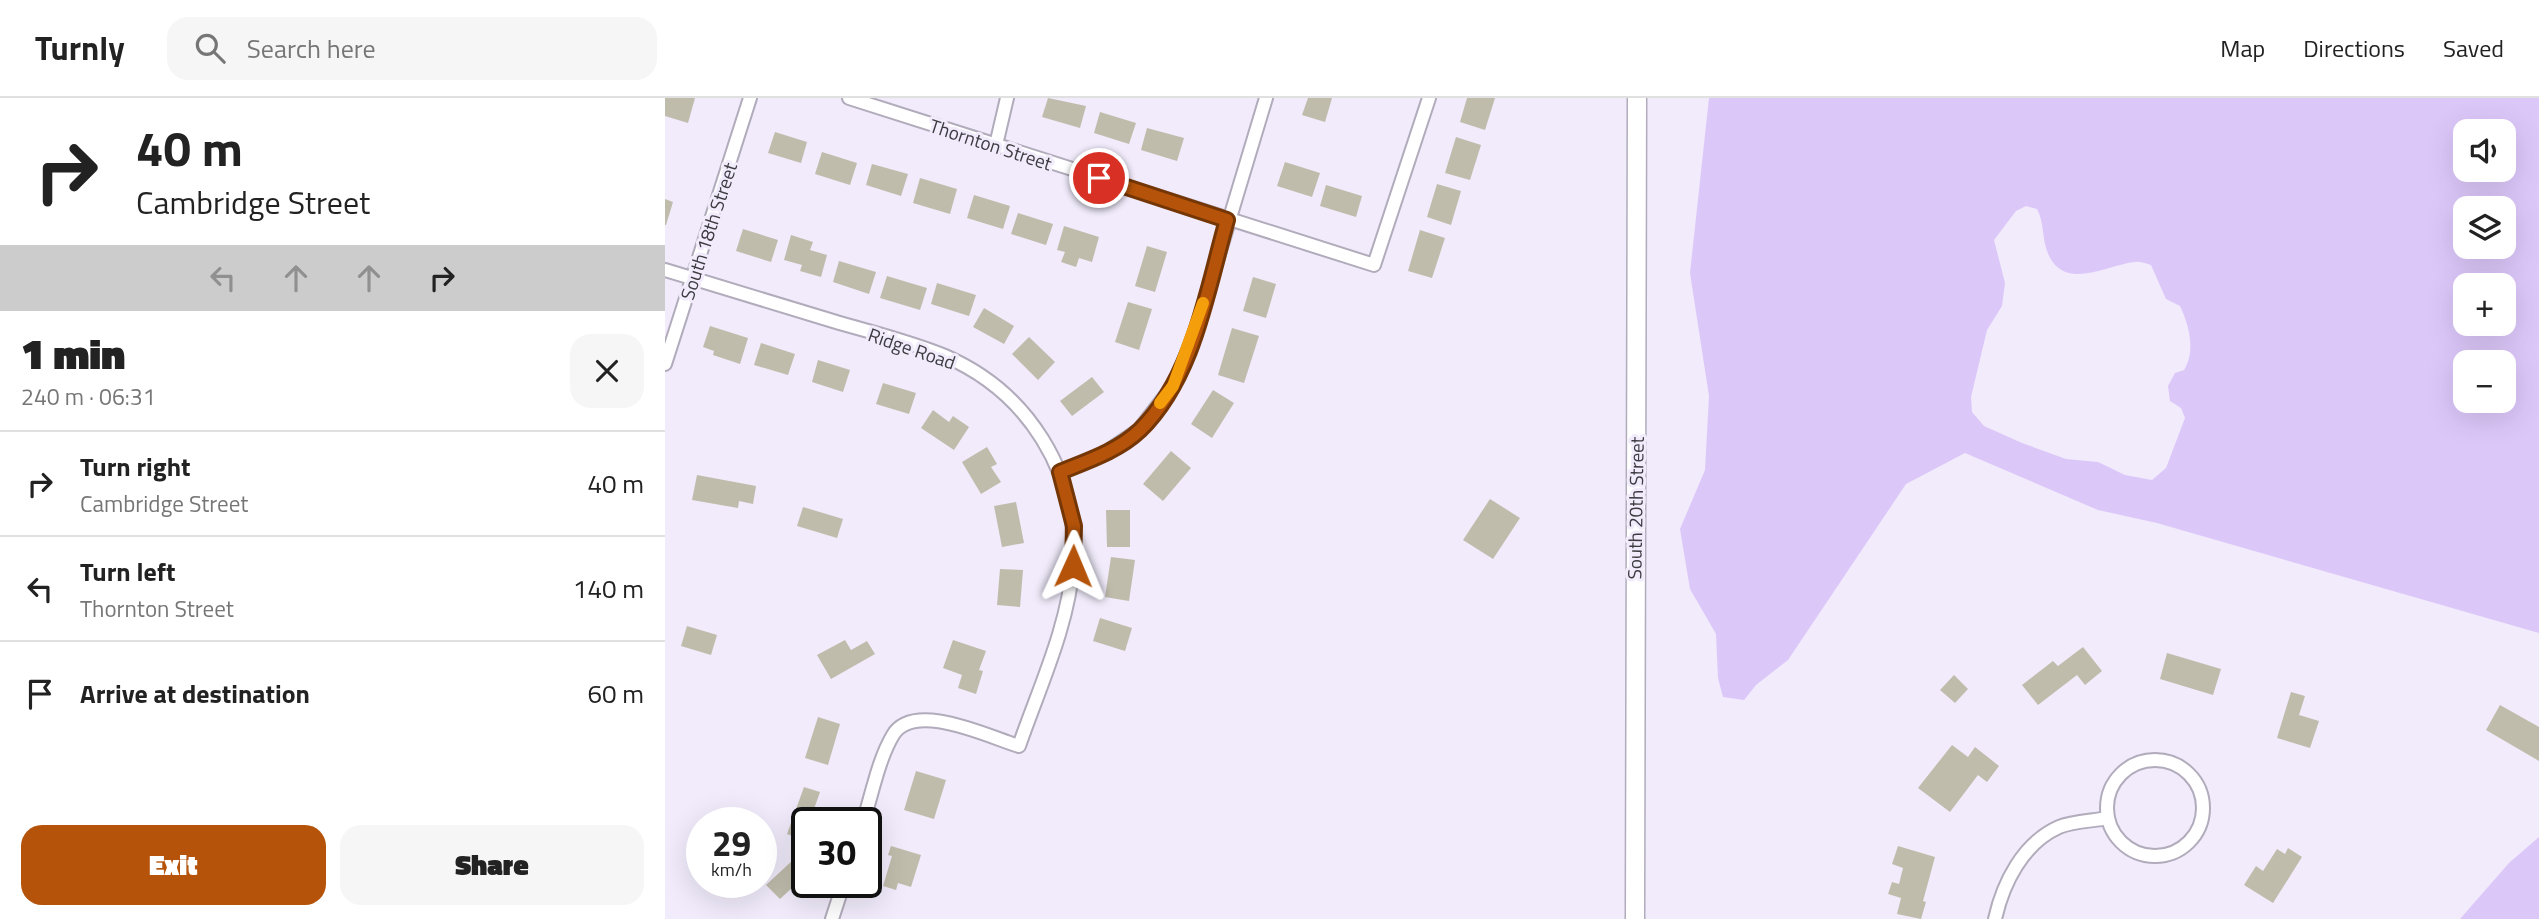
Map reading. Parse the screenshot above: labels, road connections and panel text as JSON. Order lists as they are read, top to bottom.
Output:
{
  "streets": {
    "main road": ["South 20th Street"],
    "street": ["Thornton Street", "South 18th Street", "Ridge Road"]
  },
  "crossings": [
    ["South 18th Street", "Ridge Road"]
  ],
  "page": {
    "header": "Turnly",
    "search": "Search here",
    "nav": ["Map", "Directions", "Saved"],
    "turn": ["40 m", "Cambridge Street"],
    "map_buttons": ["+", "−"],
    "heading": ["1 min", "240 m · 06:31"],
    "list": [
      {
        "name": "Turn right",
        "note": "Cambridge Street",
        "value": "40 m"
      },
      {
        "name": "Turn left",
        "note": "Thornton Street",
        "value": "140 m"
      },
      {
        "name": "Arrive at destination",
        "value": "60 m"
      }
    ],
    "speed": "29 km/h",
    "limit": "30",
    "buttons": ["Exit", "Share"]
  }
}
